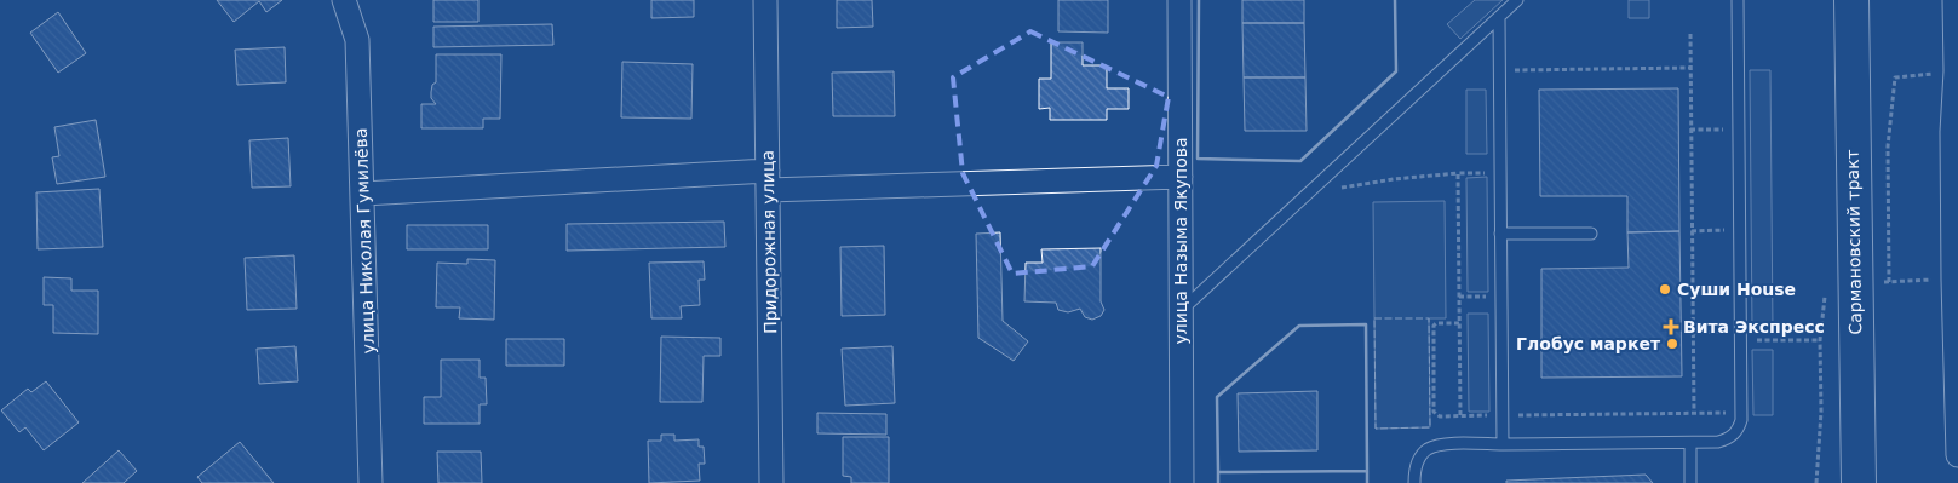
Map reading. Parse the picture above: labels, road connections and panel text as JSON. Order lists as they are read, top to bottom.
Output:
{
  "streets": {
    "main road": ["Сармановский тракт"],
    "street": ["улица Николая Гумилёва", "улица Назыма Якупова", "Придорожная улица"]
  },
  "places": {
    "other": ["Суши House", "Глобус маркет"],
    "health": ["Вита Экспресс"]
  }
}
